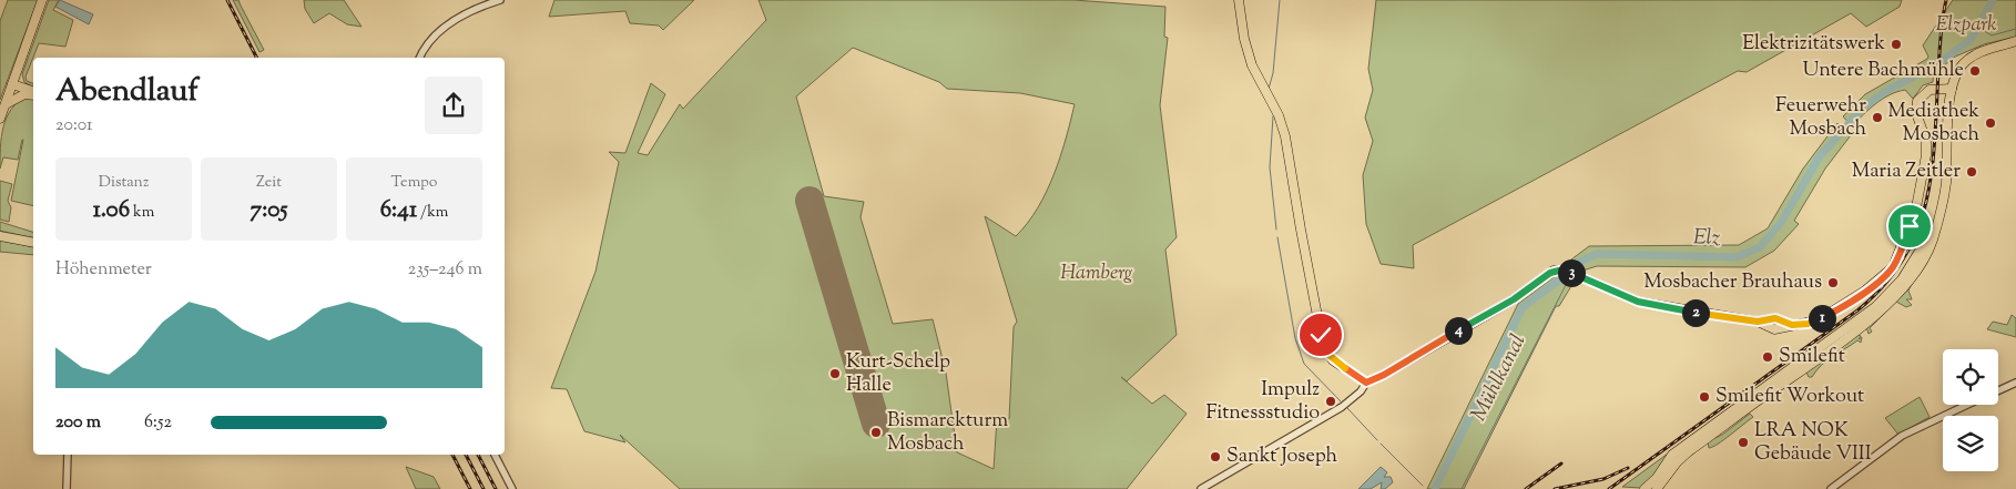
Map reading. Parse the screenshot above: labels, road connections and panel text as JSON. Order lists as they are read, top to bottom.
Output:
{
  "water": ["Elz", "Mühlkanal"],
  "parks": ["Elzpark", "Hamberg"],
  "places": [
    "Elektrizitätswerk",
    "Untere Bachmühle",
    "Feuerwehr Mosbach",
    "Mediathek Mosbach",
    "Maria Zeitler",
    "Mosbacher Brauhaus",
    "Smilefit",
    "Kurt-Schelp Halle",
    "Smilefit Workout",
    "Impulz Fitnessstudio",
    "Bismarckturm Mosbach",
    "LRA NOK Gebäude VIII",
    "Sankt Joseph"
  ],
  "page": {
    "heading": ["Abendlauf", "20:01"],
    "stats": [
      ["Distanz", "1.06 km"],
      ["Zeit", "7:05"],
      ["Tempo", "6:41 /km"]
    ],
    "chart": ["Höhenmeter", "235–246 m"],
    "pins": [
      "3",
      "2",
      "1",
      "4"
    ],
    "list": [
      {
        "name": "200 m",
        "note": "6:52"
      }
    ]
  }
}
